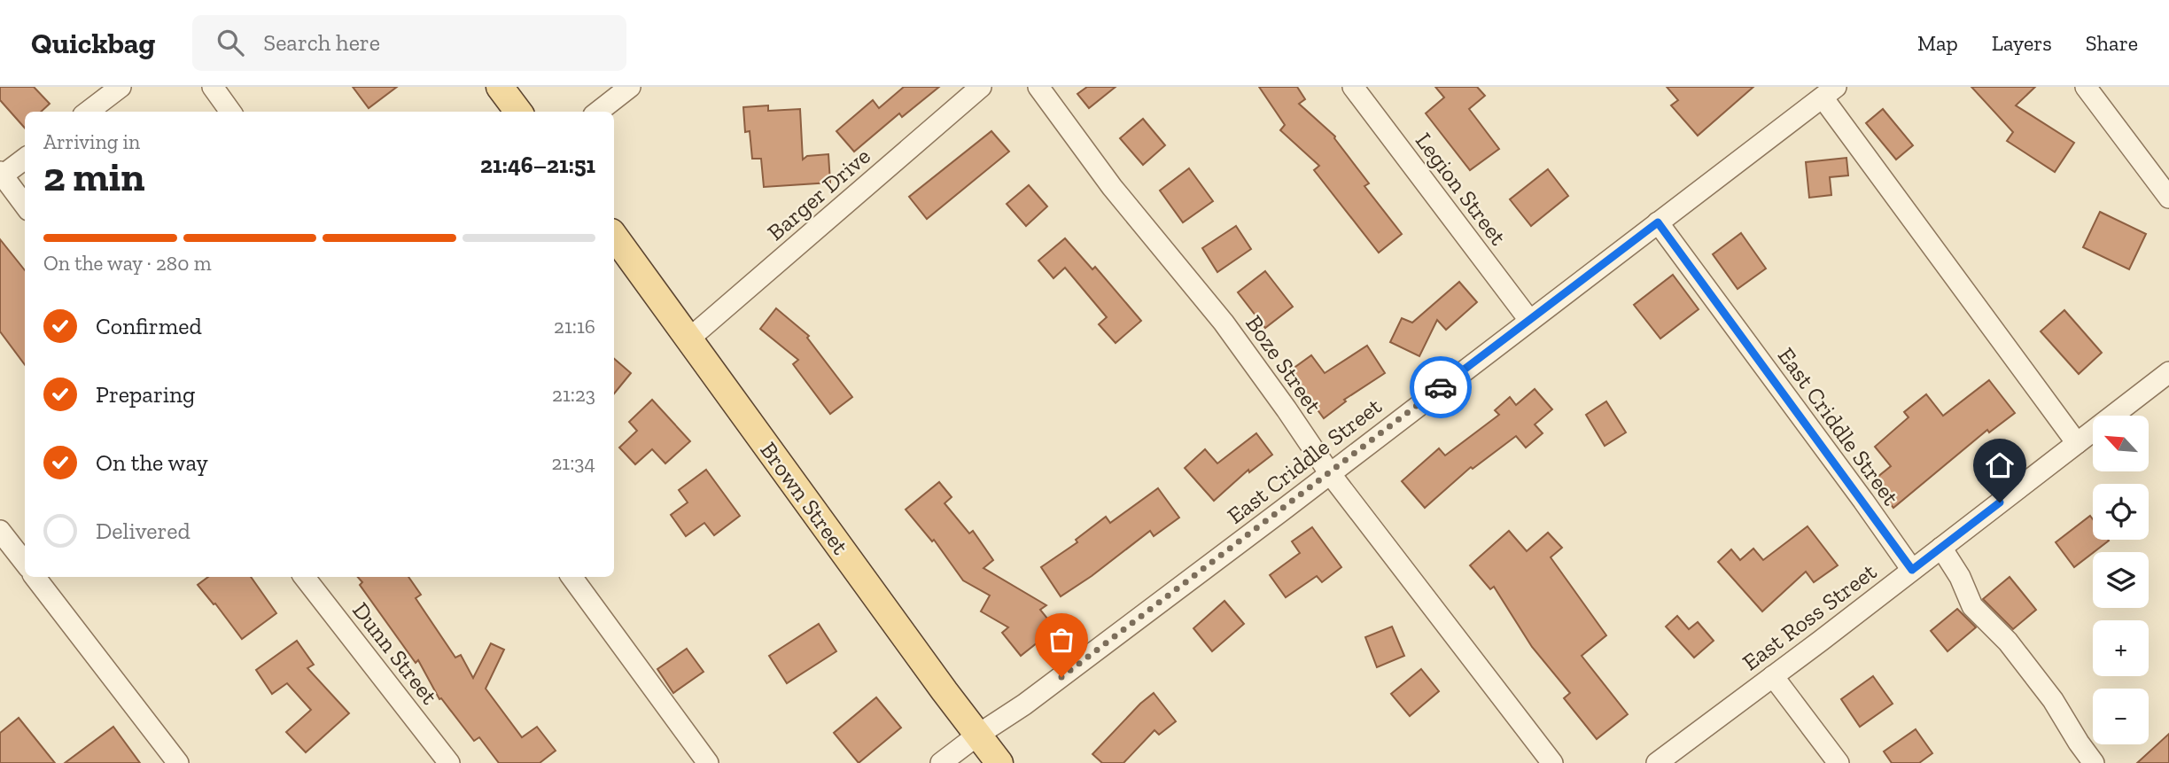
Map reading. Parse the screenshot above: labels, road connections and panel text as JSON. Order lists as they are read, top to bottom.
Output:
{
  "streets": {
    "main road": ["Brown Street"],
    "street": [
      "Legion Street",
      "Barger Drive",
      "Boze Street",
      "East Criddle Street",
      "East Ross Street",
      "Dunn Street"
    ]
  },
  "crossings": [
    ["Legion Street", "East Criddle Street"],
    ["Barger Drive", "Brown Street"],
    ["Boze Street", "East Criddle Street"],
    ["East Criddle Street", "Brown Street"],
    ["East Criddle Street", "East Ross Street"]
  ],
  "north": "top left",
  "page": {
    "header": "Quickbag",
    "search": "Search here",
    "nav": ["Map", "Layers", "Share"],
    "heading": ["2 min", "Arriving in", "21:46–21:51"],
    "bar": "On the way · 280 m",
    "list": [
      ["Confirmed", "21:16"],
      ["Preparing", "21:23"],
      ["On the way", "21:34"],
      "Delivered"
    ],
    "map_buttons": ["+", "−"]
  }
}
